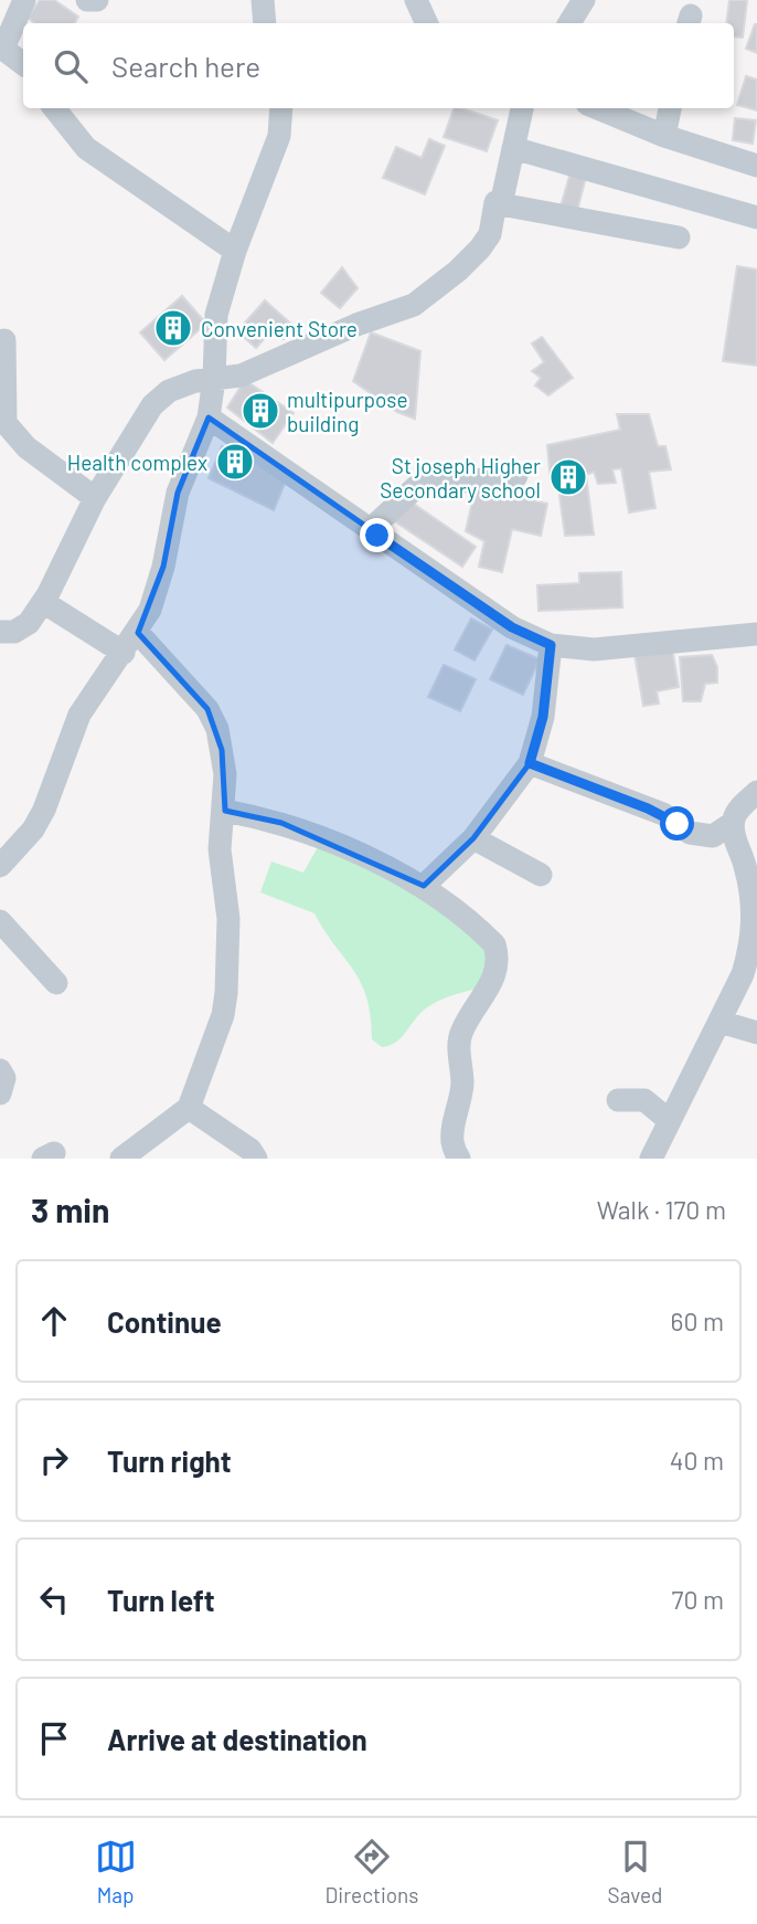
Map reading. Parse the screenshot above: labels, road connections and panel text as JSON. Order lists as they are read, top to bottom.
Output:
{
  "places": {
    "building": [
      "Convenient Store",
      "multipurpose building",
      "Health complex",
      "St joseph Higher Secondary school"
    ]
  },
  "page": {
    "search": "Search here",
    "heading": ["3 min", "Walk · 170 m"],
    "list": [
      ["Continue", "60 m"],
      ["Turn right", "40 m"],
      ["Turn left", "70 m"],
      "Arrive at destination"
    ],
    "nav": ["Map", "Directions", "Saved"]
  }
}
